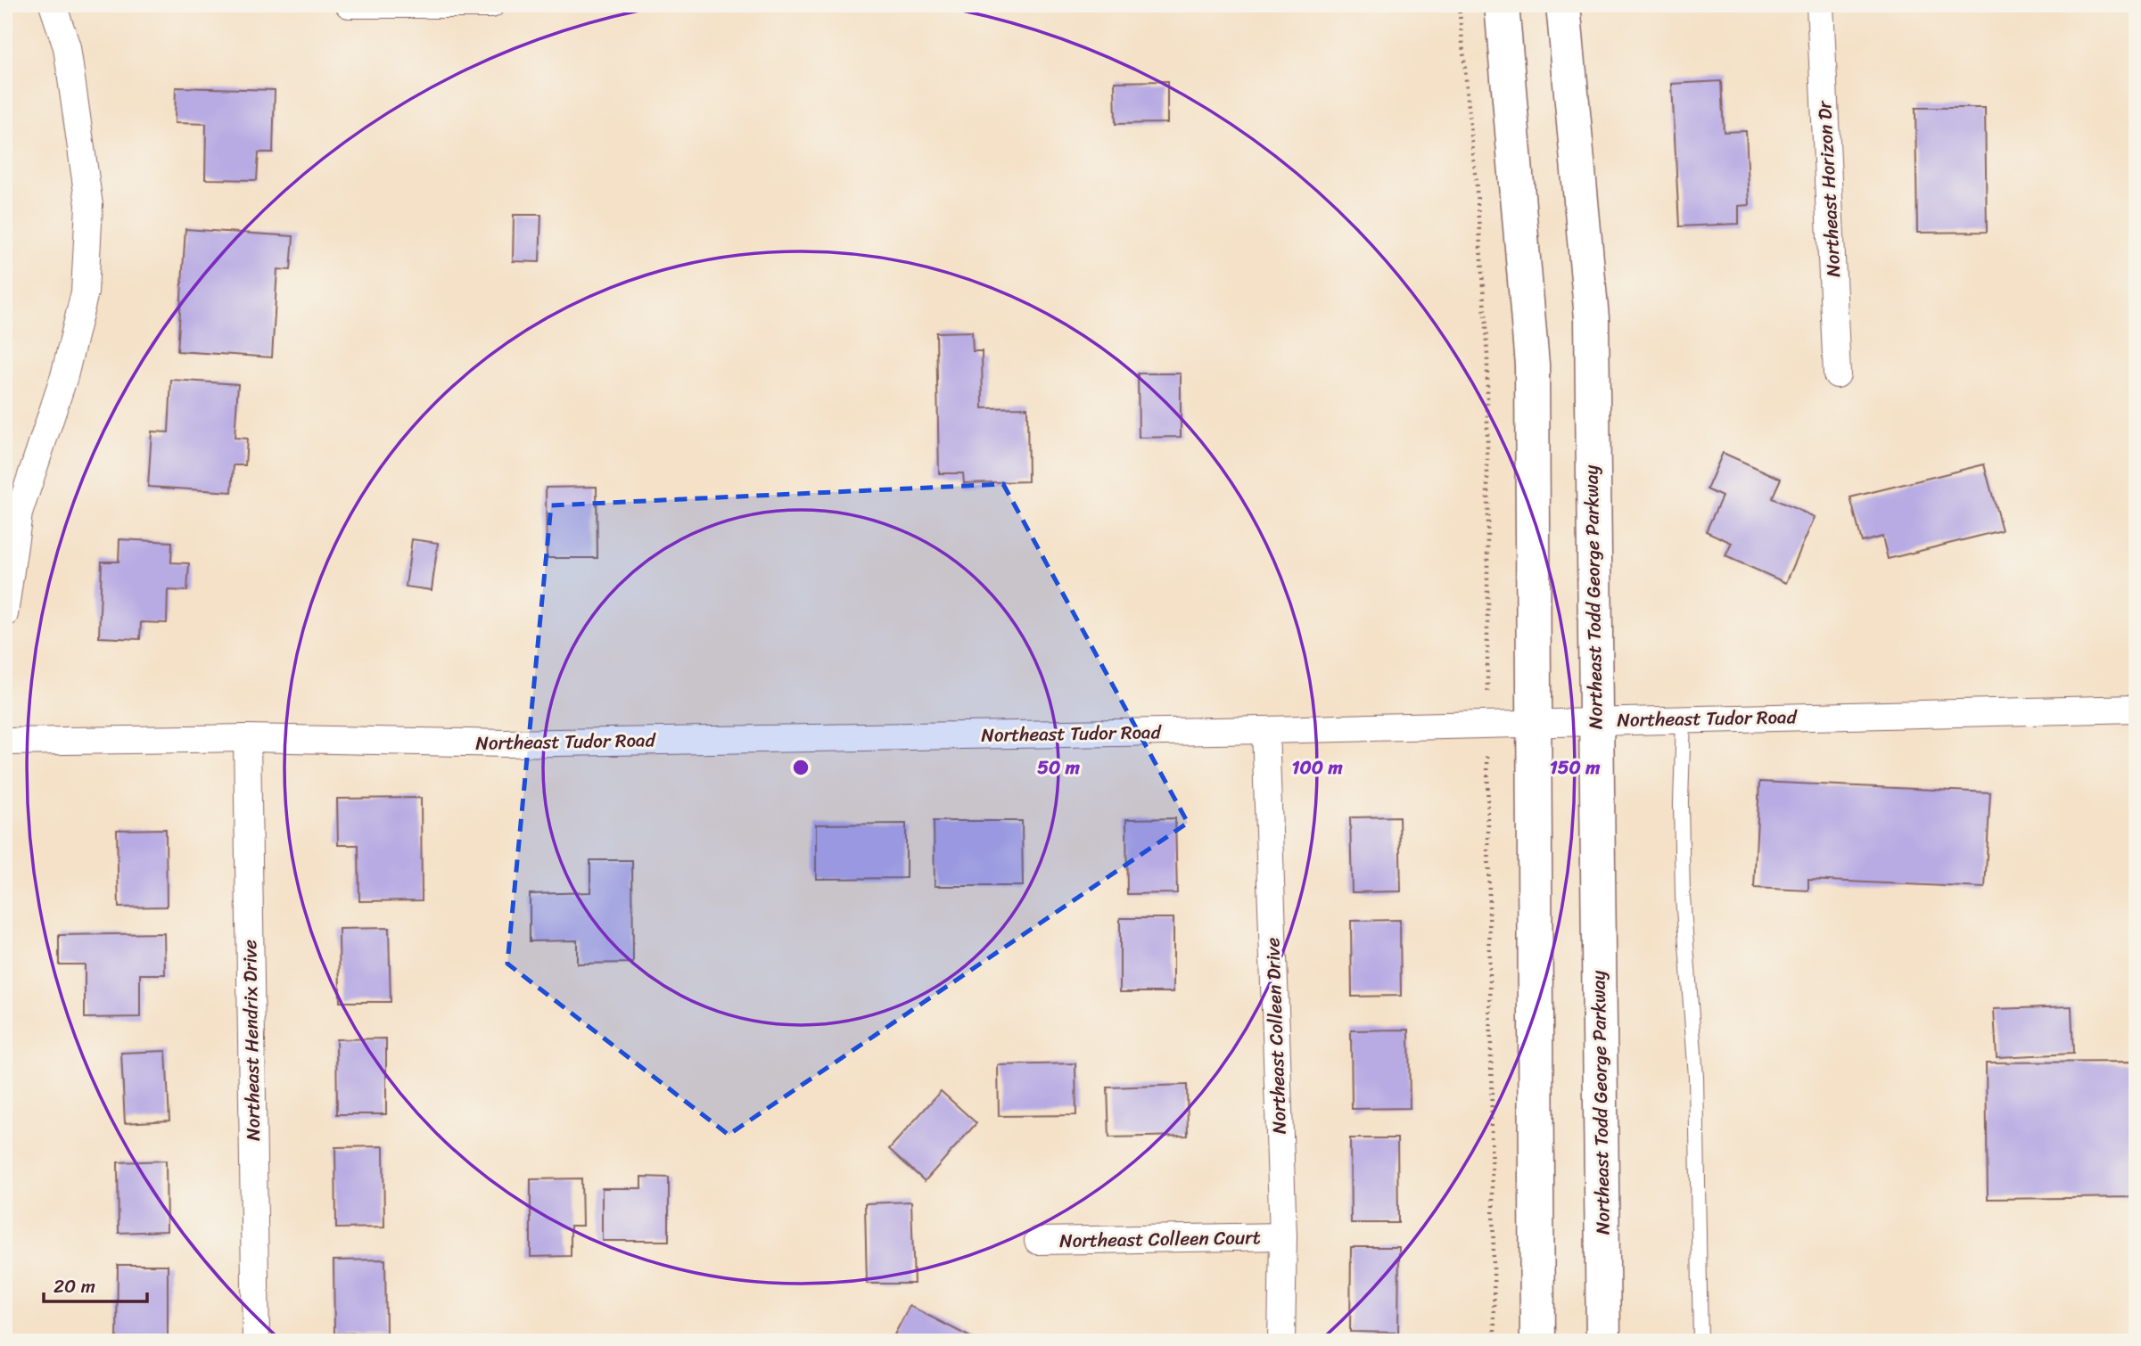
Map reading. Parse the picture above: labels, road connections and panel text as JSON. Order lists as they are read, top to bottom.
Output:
{
  "streets": {
    "main road": ["Northeast Todd George Parkway"],
    "street": [
      "Northeast Horizon Dr",
      "Northeast Tudor Road",
      "Northeast Colleen Drive",
      "Northeast Hendrix Drive",
      "Northeast Colleen Court"
    ]
  },
  "crossings": [
    ["Northeast Todd George Parkway", "Northeast Tudor Road"],
    ["Northeast Tudor Road", "Northeast Colleen Drive"],
    ["Northeast Tudor Road", "Northeast Hendrix Drive"],
    ["Northeast Colleen Drive", "Northeast Colleen Court"]
  ],
  "scale_bar": "20 m",
  "rings": ["50 m", "100 m", "150 m"]
}
